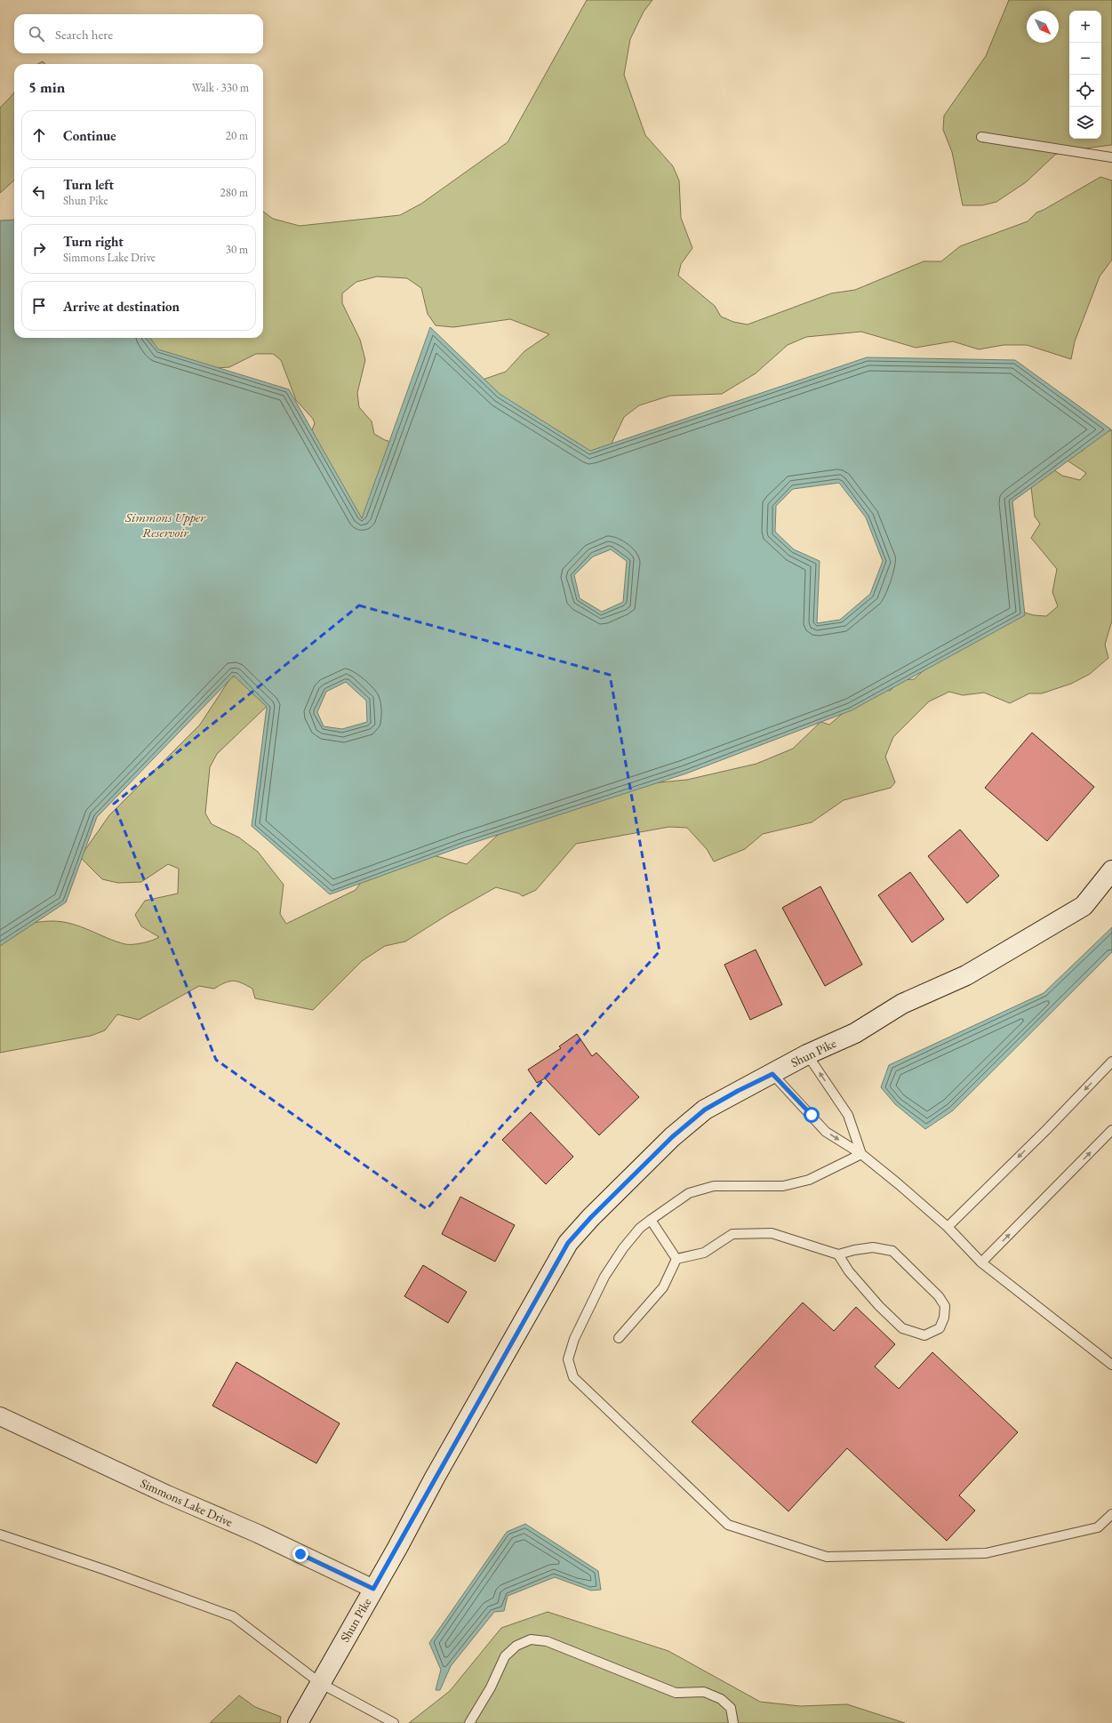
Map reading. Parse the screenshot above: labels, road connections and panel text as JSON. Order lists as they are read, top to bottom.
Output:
{
  "streets": {
    "main road": ["Shun Pike"],
    "street": ["Simmons Lake Drive"]
  },
  "crossings": [
    ["Shun Pike", "Simmons Lake Drive"]
  ],
  "water": ["Simmons Upper Reservoir"],
  "north": "bottom right",
  "page": {
    "map_buttons": ["+", "−"],
    "search": "Search here",
    "heading": ["5 min", "Walk · 330 m"],
    "list": [
      ["Continue", "20 m"],
      ["Turn left", "Shun Pike", "280 m"],
      ["Turn right", "Simmons Lake Drive", "30 m"],
      "Arrive at destination"
    ]
  }
}
